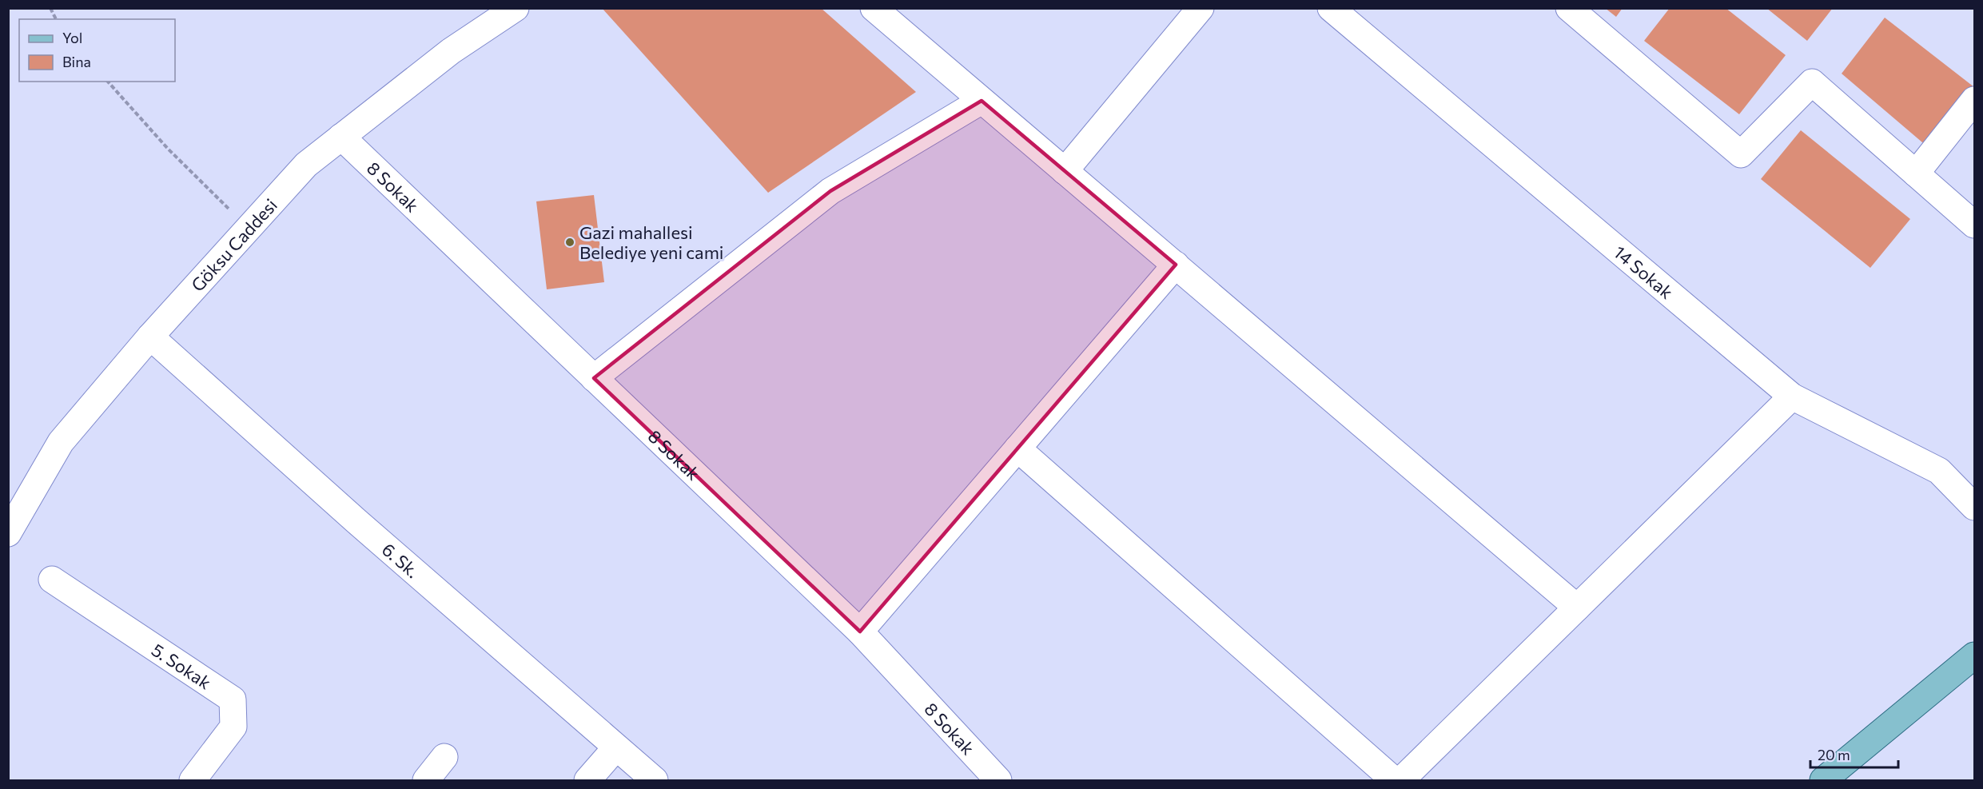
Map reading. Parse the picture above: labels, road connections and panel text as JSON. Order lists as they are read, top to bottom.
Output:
{
  "streets": {
    "street": [
      "8 Sokak",
      "Göksu Caddesi",
      "14 Sokak",
      "6. Sk.",
      "5. Sokak"
    ]
  },
  "crossings": [
    ["8 Sokak", "Göksu Caddesi"],
    ["Göksu Caddesi", "6. Sk."]
  ],
  "places": ["Gazi mahallesi Belediye yeni cami"],
  "legend": ["Yol", "Bina"],
  "scale_bar": "20 m"
}
